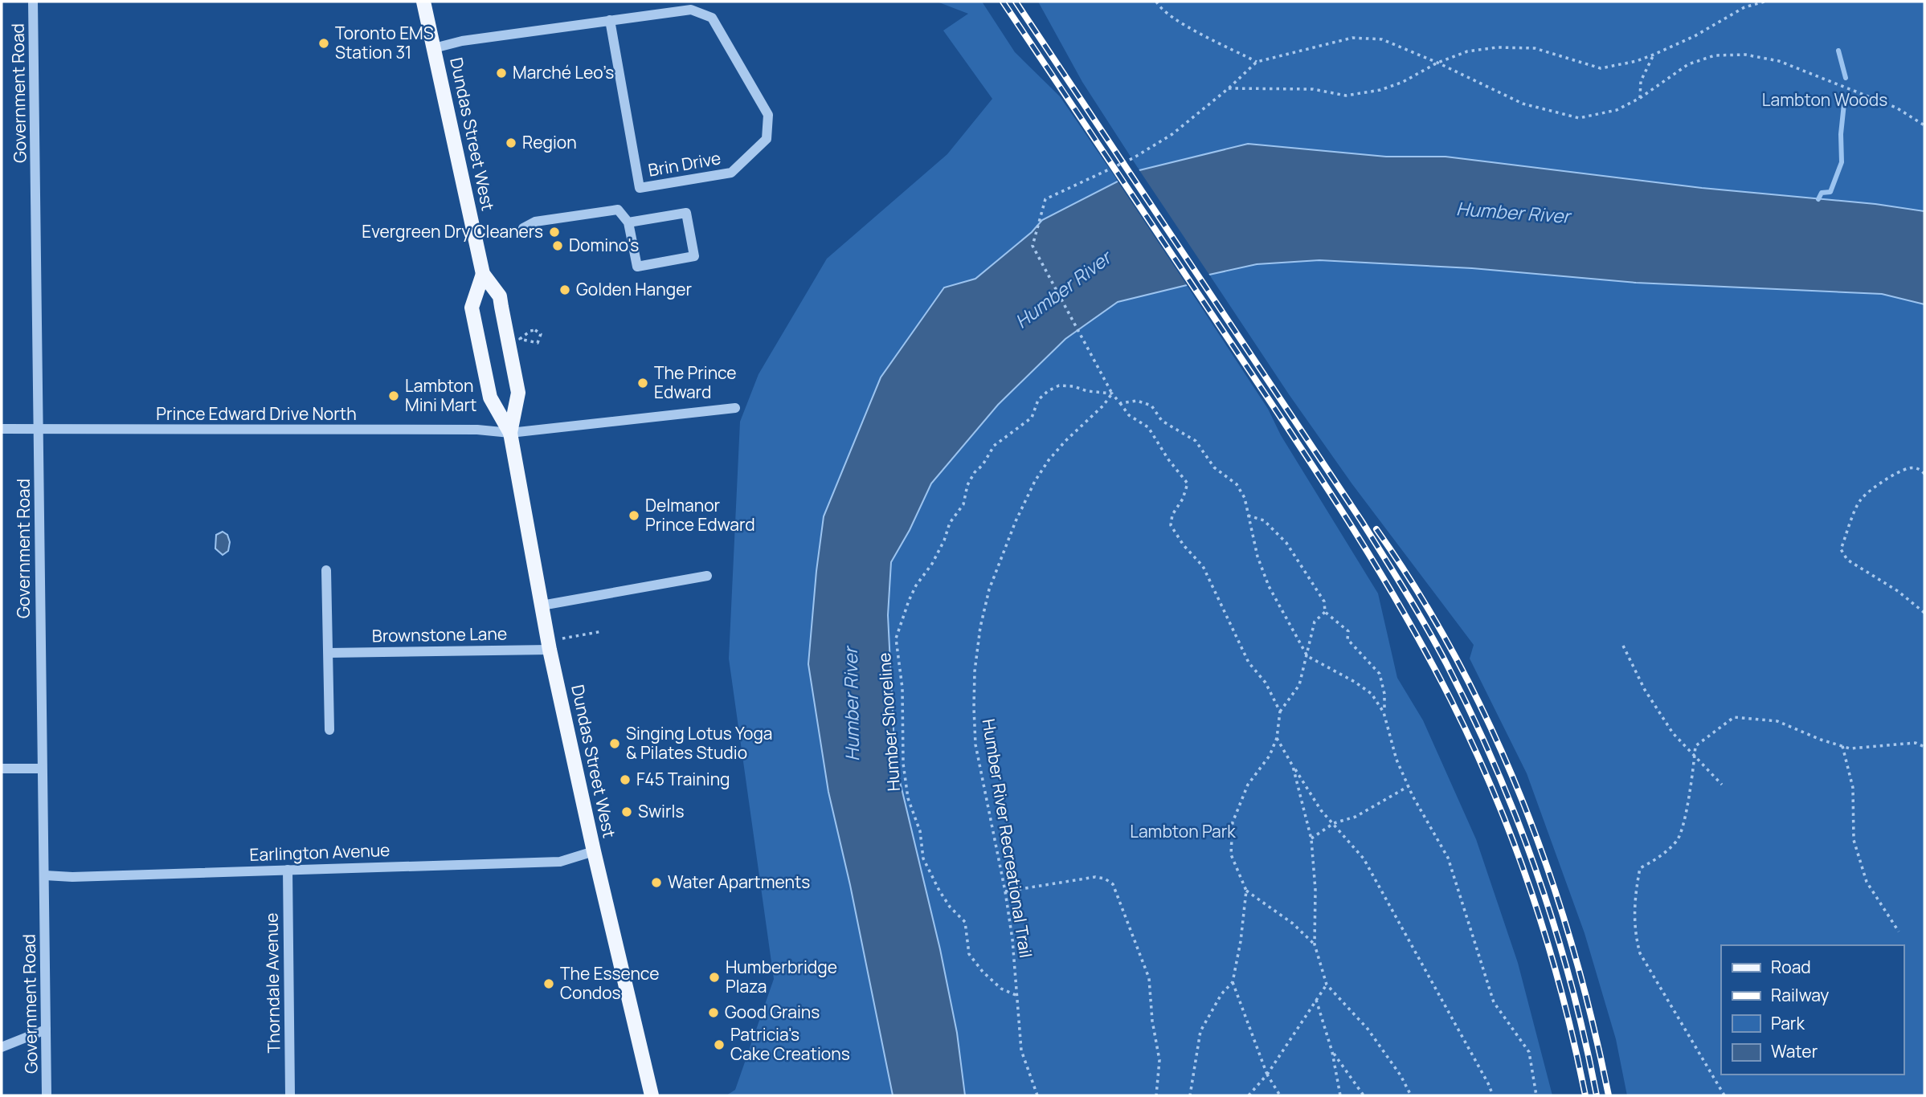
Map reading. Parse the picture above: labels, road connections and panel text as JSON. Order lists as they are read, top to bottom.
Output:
{
  "streets": {
    "main road": ["Dundas Street West"],
    "street": [
      "Government Road",
      "Brin Drive",
      "Prince Edward Drive North",
      "Brownstone Lane",
      "Earlington Avenue",
      "Thorndale Avenue"
    ],
    "path": ["Humber Shoreline", "Humber River Recreational Trail"]
  },
  "crossings": [
    ["Government Road", "Prince Edward Drive North"],
    ["Government Road", "Earlington Avenue"],
    ["Dundas Street West", "Prince Edward Drive North"],
    ["Dundas Street West", "Brownstone Lane"],
    ["Dundas Street West", "Earlington Avenue"],
    ["Humber Shoreline", "Humber River Recreational Trail"],
    ["Earlington Avenue", "Thorndale Avenue"]
  ],
  "water": ["Humber River"],
  "parks": ["Lambton Woods", "Lambton Park"],
  "places": [
    "Toronto EMS Station 31",
    "Marché Leo’s",
    "Region",
    "Evergreen Dry Cleaners",
    "Domino's",
    "Golden Hanger",
    "The Prince Edward",
    "Lambton Mini Mart",
    "Delmanor Prince Edward",
    "Singing Lotus Yoga & Pilates Studio",
    "F45 Training",
    "Swirls",
    "Water Apartments",
    "Humberbridge Plaza",
    "The Essence Condos",
    "Good Grains",
    "Patricia's Cake Creations"
  ],
  "legend": [
    "Road",
    "Railway",
    "Park",
    "Water"
  ]
}
